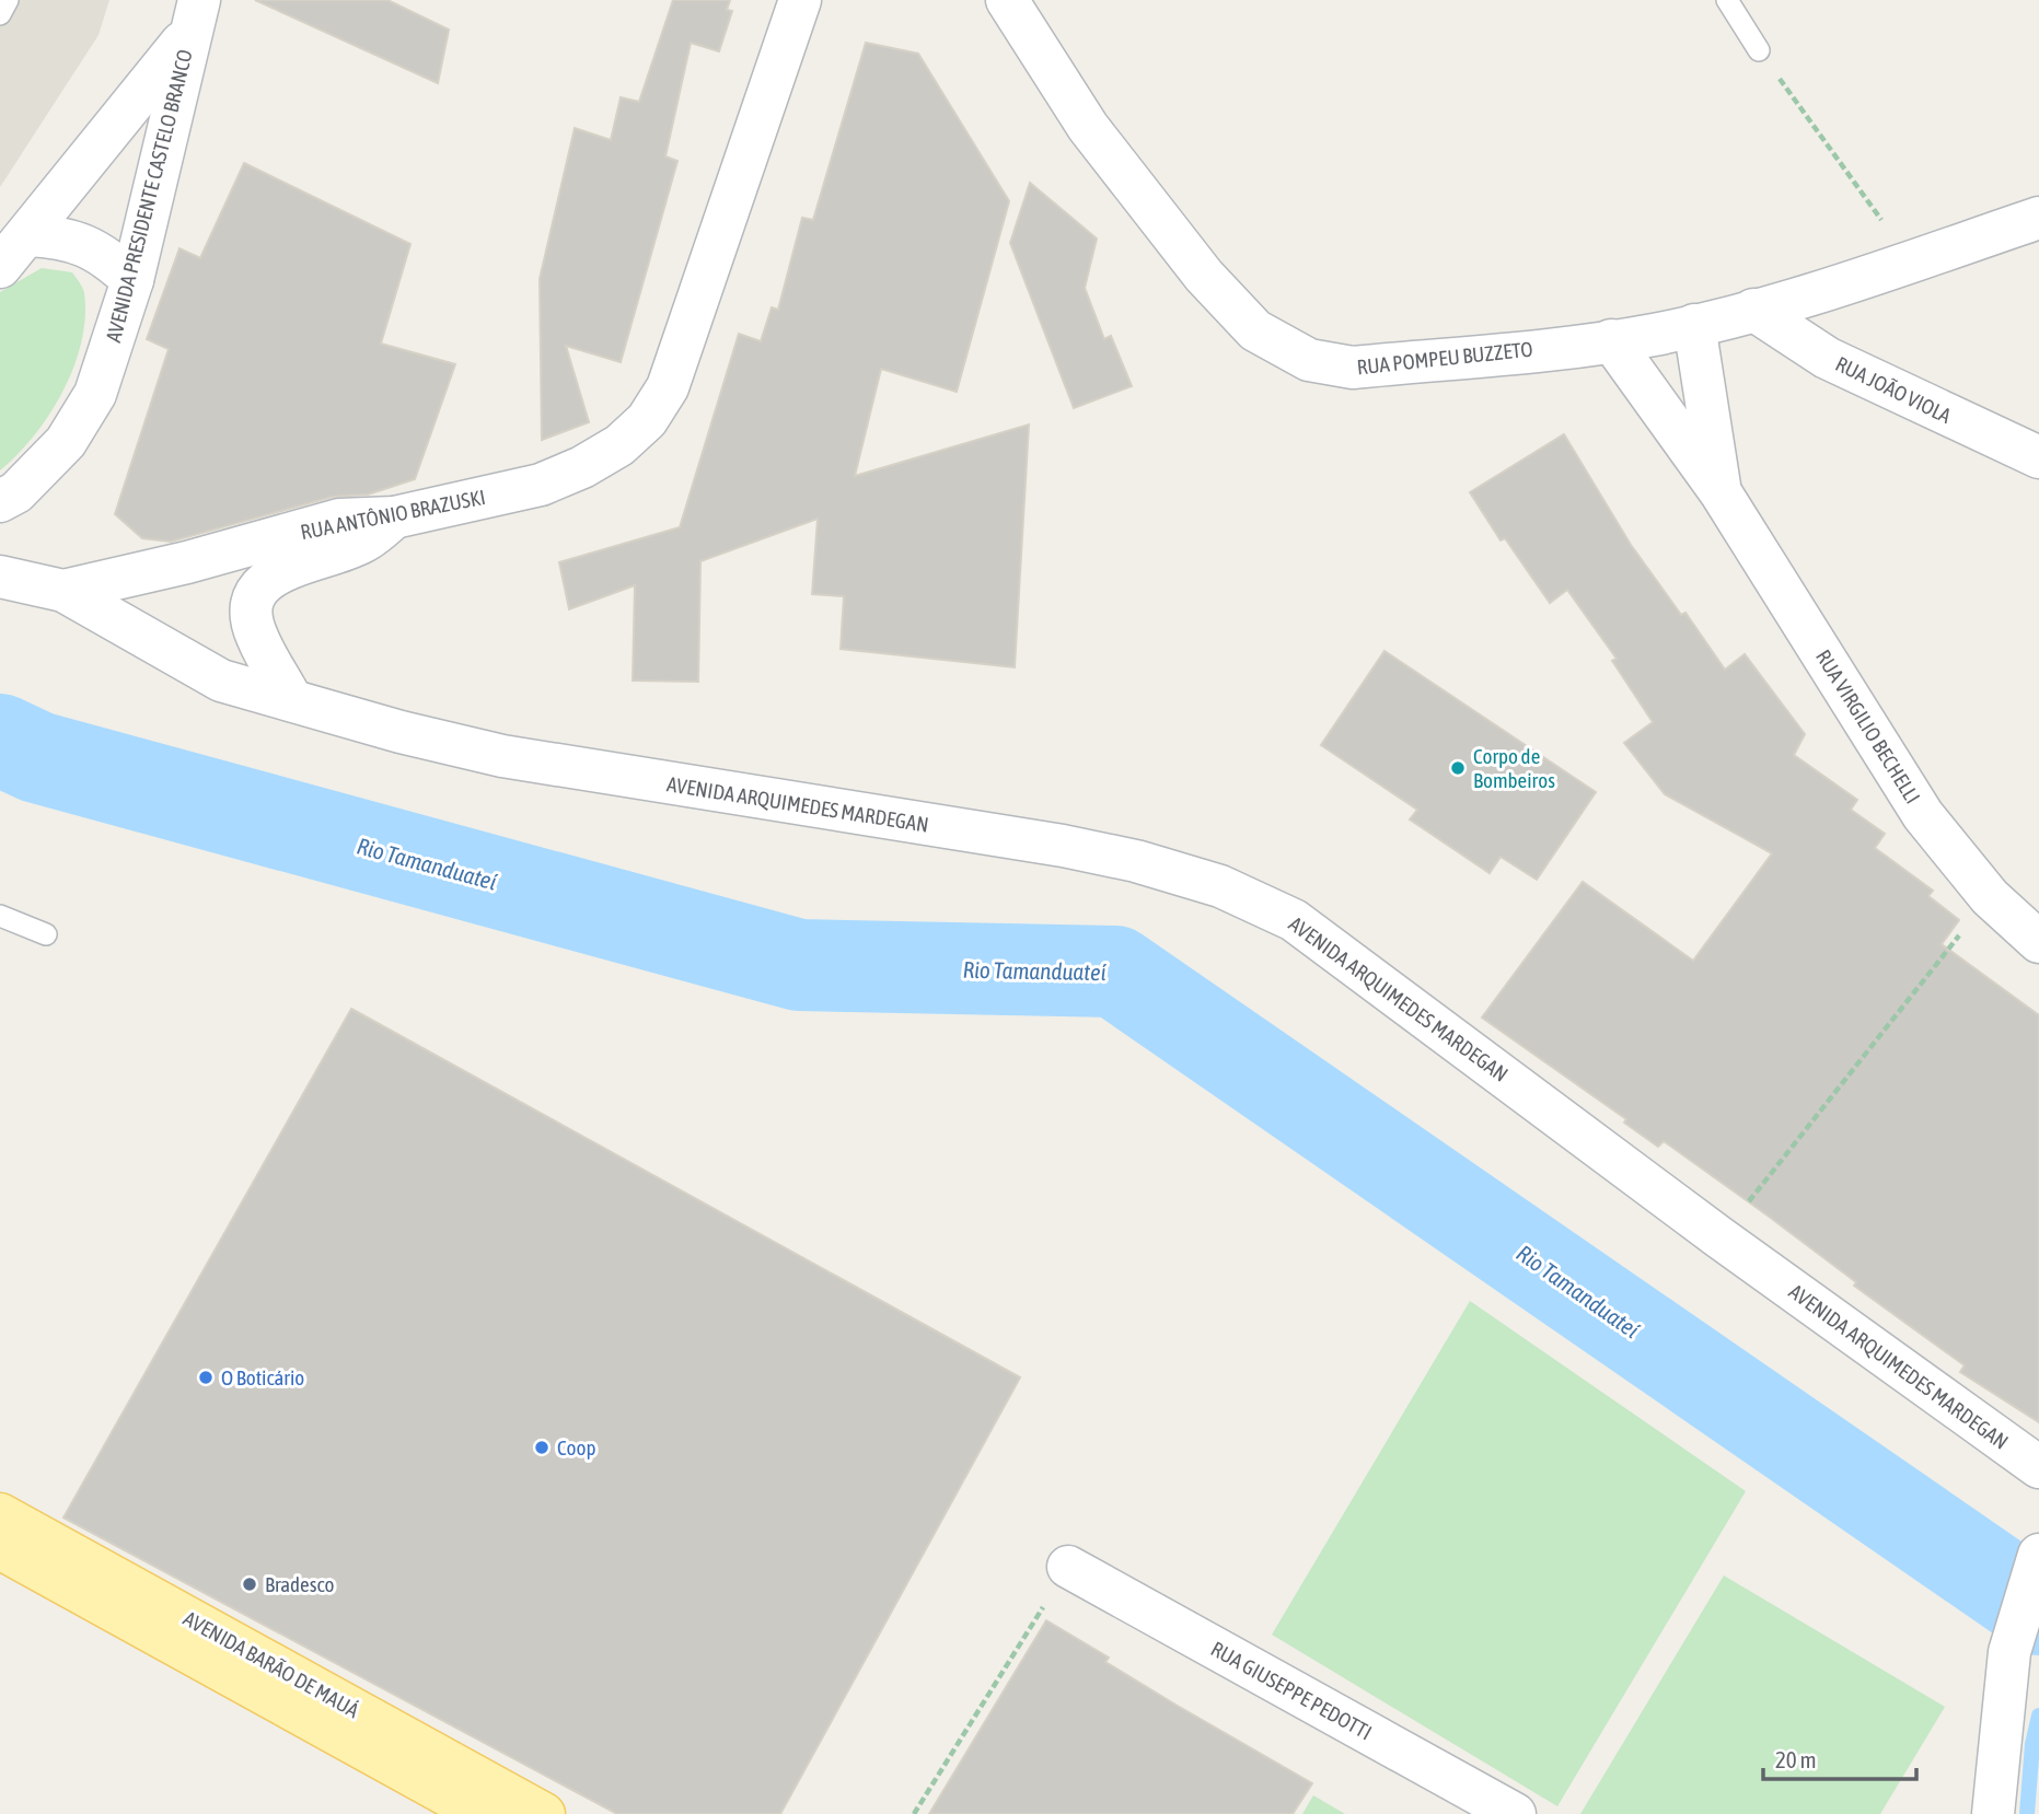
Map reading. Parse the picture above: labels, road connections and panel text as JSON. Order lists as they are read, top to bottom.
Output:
{
  "streets": {
    "main road": ["AVENIDA BARÃO DE MAUÁ"],
    "street": [
      "AVENIDA PRESIDENTE CASTELO BRANCO",
      "RUA POMPEU BUZZETO",
      "RUA JOÃO VIOLA",
      "RUA ANTÔNIO BRAZUSKI",
      "RUA VIRGILIO BECHELLI",
      "AVENIDA ARQUIMEDES MARDEGAN",
      "RUA GIUSEPPE PEDOTTI"
    ]
  },
  "crossings": [
    ["RUA POMPEU BUZZETO", "RUA JOÃO VIOLA"],
    ["RUA POMPEU BUZZETO", "RUA VIRGILIO BECHELLI"],
    ["RUA ANTÔNIO BRAZUSKI", "AVENIDA ARQUIMEDES MARDEGAN"]
  ],
  "water": ["Rio Tamanduateí"],
  "places": [
    "Corpo de Bombeiros",
    "O Boticário",
    "Coop",
    "Bradesco"
  ],
  "scale_bar": "20 m"
}
